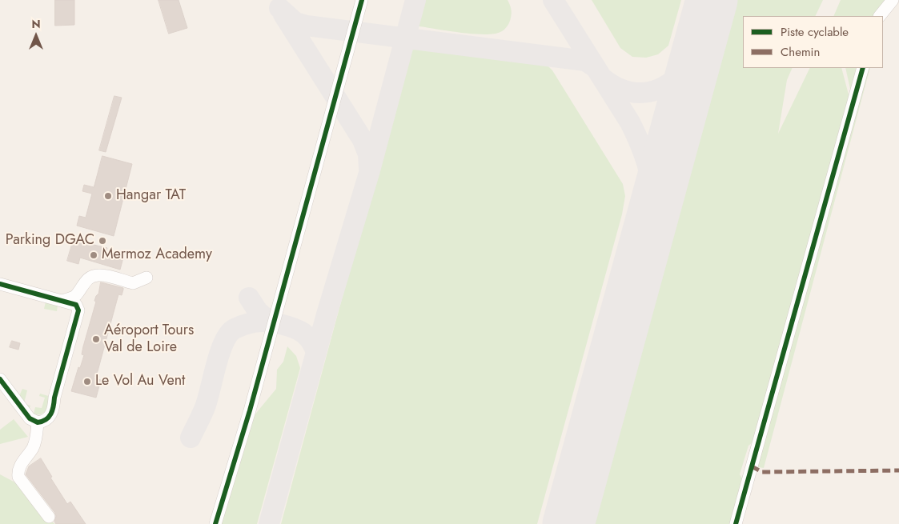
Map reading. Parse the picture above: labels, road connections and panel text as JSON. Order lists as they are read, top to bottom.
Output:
{
  "places": [
    "Hangar TAT",
    "Parking DGAC",
    "Mermoz Academy",
    "Aéroport Tours Val de Loire",
    "Le Vol Au Vent"
  ],
  "legend": ["Piste cyclable", "Chemin"],
  "north": "top"
}
